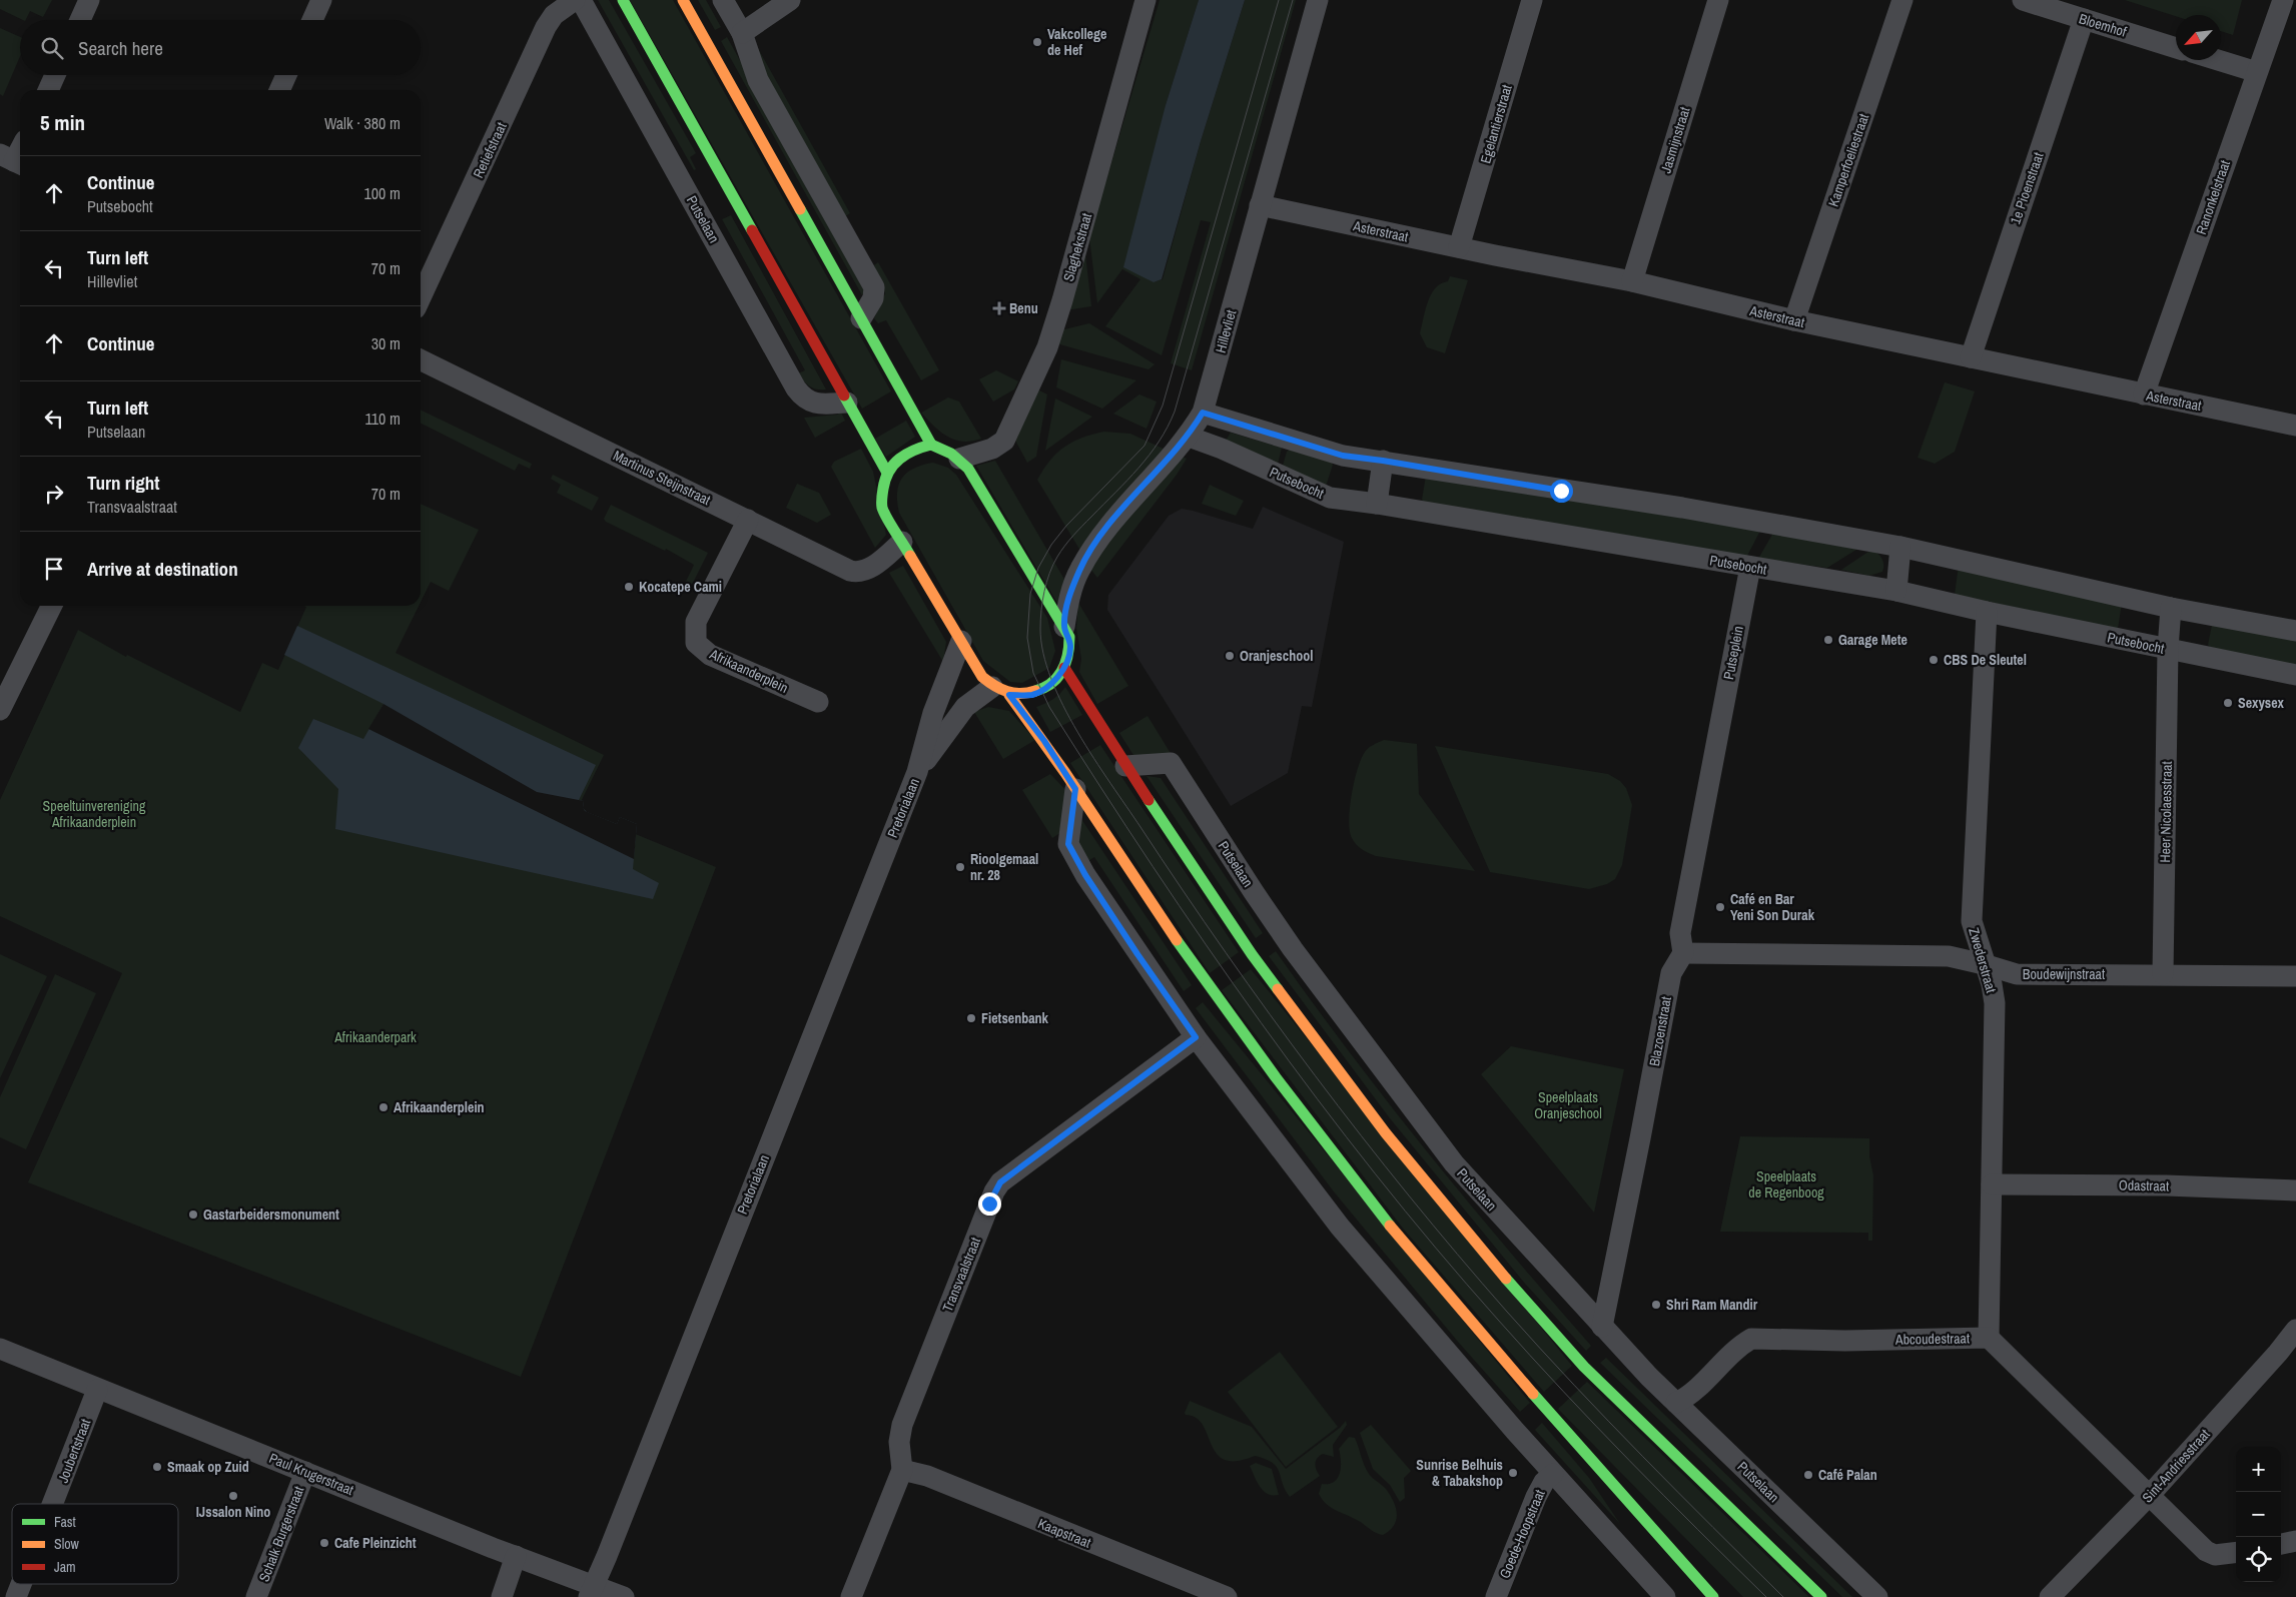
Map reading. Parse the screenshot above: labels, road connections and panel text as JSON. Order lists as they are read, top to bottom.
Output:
{
  "streets": {
    "street": [
      "Bloemhof",
      "Egelantierstraat",
      "Jasmijnstraat",
      "Retiefstraat",
      "Kamperfoeliestraat",
      "1e Pioenstraat",
      "Ranonkelstraat",
      "Putselaan",
      "Asterstraat",
      "Slaghekstraat",
      "Hillevliet",
      "Martinus Steijnstraat",
      "Putsebocht",
      "Putseplein",
      "Afrikaanderplein",
      "Pretorialaan",
      "Heer Nicolaesstraat",
      "Zwederstraat",
      "Boudewijnstraat",
      "Blazoenstraat",
      "Odastraat",
      "Transvaalstraat",
      "Abcoudestraat",
      "Joubertstraat",
      "Sint-Andriesstraat",
      "Paul Krugerstraat",
      "Kaapstraat",
      "Schalk Burgerstraat",
      "Goede-Hoopstraat"
    ]
  },
  "crossings": [
    ["Bloemhof", "1e Pioenstraat"],
    ["Egelantierstraat", "Asterstraat"],
    ["Jasmijnstraat", "Asterstraat"],
    ["Kamperfoeliestraat", "Asterstraat"],
    ["1e Pioenstraat", "Asterstraat"],
    ["Ranonkelstraat", "Asterstraat"],
    ["Putselaan", "Blazoenstraat"],
    ["Putselaan", "Abcoudestraat"],
    ["Asterstraat", "Hillevliet"],
    ["Hillevliet", "Putsebocht"],
    ["Martinus Steijnstraat", "Afrikaanderplein"],
    ["Putsebocht", "Putseplein"],
    ["Putsebocht", "Heer Nicolaesstraat"],
    ["Putsebocht", "Zwederstraat"],
    ["Putseplein", "Boudewijnstraat"],
    ["Putseplein", "Blazoenstraat"],
    ["Pretorialaan", "Paul Krugerstraat"],
    ["Heer Nicolaesstraat", "Boudewijnstraat"],
    ["Zwederstraat", "Boudewijnstraat"],
    ["Zwederstraat", "Odastraat"],
    ["Zwederstraat", "Abcoudestraat"],
    ["Boudewijnstraat", "Blazoenstraat"],
    ["Transvaalstraat", "Kaapstraat"],
    ["Abcoudestraat", "Sint-Andriesstraat"],
    ["Joubertstraat", "Paul Krugerstraat"],
    ["Paul Krugerstraat", "Schalk Burgerstraat"]
  ],
  "parks": [
    "Speeltuinvereniging Afrikaanderplein",
    "Afrikaanderpark",
    "Speelplaats Oranjeschool",
    "Speelplaats de Regenboog"
  ],
  "places": {
    "other": [
      "Vakcollege de Hef",
      "Kocatepe Cami",
      "Garage Mete",
      "Oranjeschool",
      "CBS De Sleutel",
      "Sexysex",
      "Rioolgemaal nr. 28",
      "Café en Bar Yeni Son Durak",
      "Fietsenbank",
      "Afrikaanderplein",
      "Gastarbeidersmonument",
      "Shri Ram Mandir",
      "Smaak op Zuid",
      "Sunrise Belhuis & Tabakshop",
      "Café Palan",
      "IJssalon Nino",
      "Cafe Pleinzicht"
    ],
    "health": ["Benu"]
  },
  "legend": ["Fast", "Slow", "Jam"],
  "north": "bottom left",
  "page": {
    "search": "Search here",
    "heading": ["5 min", "Walk · 380 m"],
    "list": [
      ["Continue", "Putsebocht", "100 m"],
      ["Turn left", "Hillevliet", "70 m"],
      ["Continue", "30 m"],
      ["Turn left", "Putselaan", "110 m"],
      ["Turn right", "Transvaalstraat", "70 m"],
      "Arrive at destination"
    ],
    "map_buttons": ["+", "−"]
  }
}
